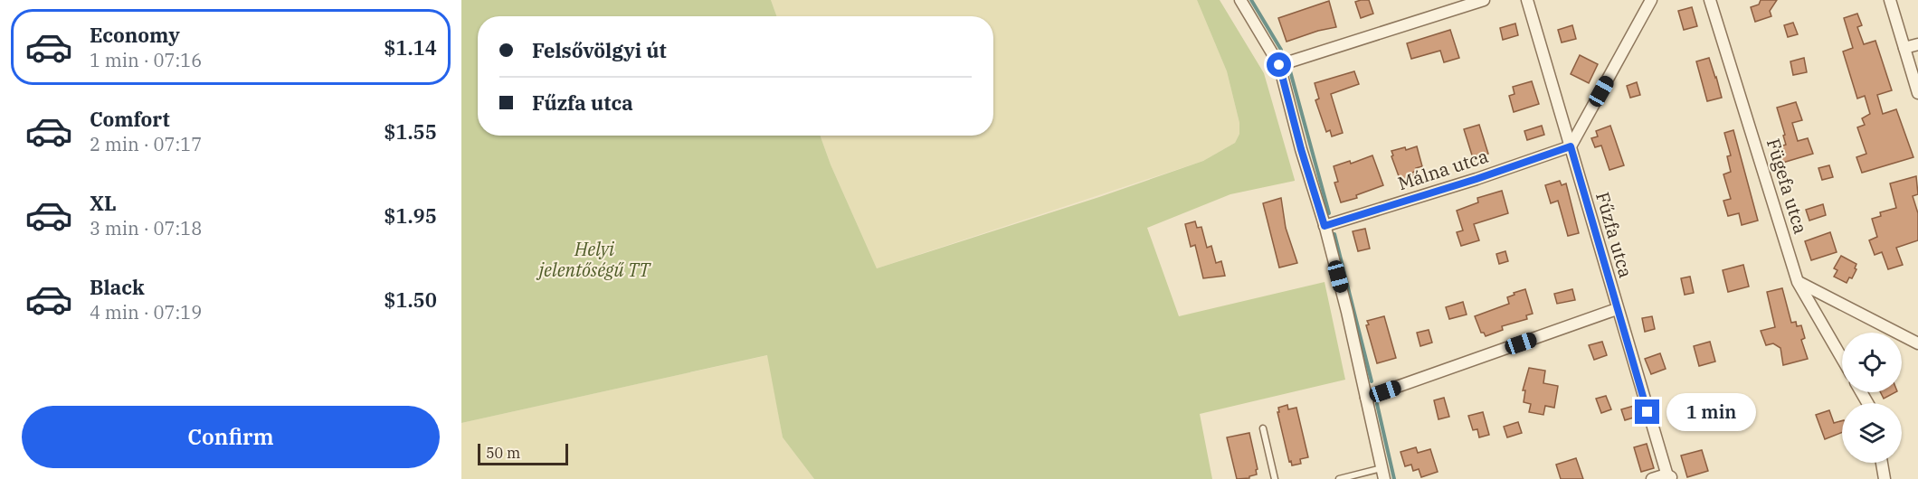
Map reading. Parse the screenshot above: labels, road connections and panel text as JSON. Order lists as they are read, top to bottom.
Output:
{
  "streets": {
    "street": ["Málna utca", "Fügefa utca", "Fűzfa utca"]
  },
  "crossings": [
    ["Málna utca", "Fűzfa utca"]
  ],
  "parks": ["Helyi jelentőségű TT"],
  "scale_bar": "50 m",
  "page": {
    "list": [
      {
        "name": "Economy",
        "note": "1 min · 07:16",
        "value": "$1.14"
      },
      {
        "name": "Comfort",
        "note": "2 min · 07:17",
        "value": "$1.55"
      },
      {
        "name": "XL",
        "note": "3 min · 07:18",
        "value": "$1.95"
      },
      {
        "name": "Black",
        "note": "4 min · 07:19",
        "value": "$1.50"
      }
    ],
    "banner": ["Felsővölgyi út", "Fűzfa utca"],
    "bubble": "1 min",
    "buttons": "Confirm",
    "scale": "50 m"
  }
}
